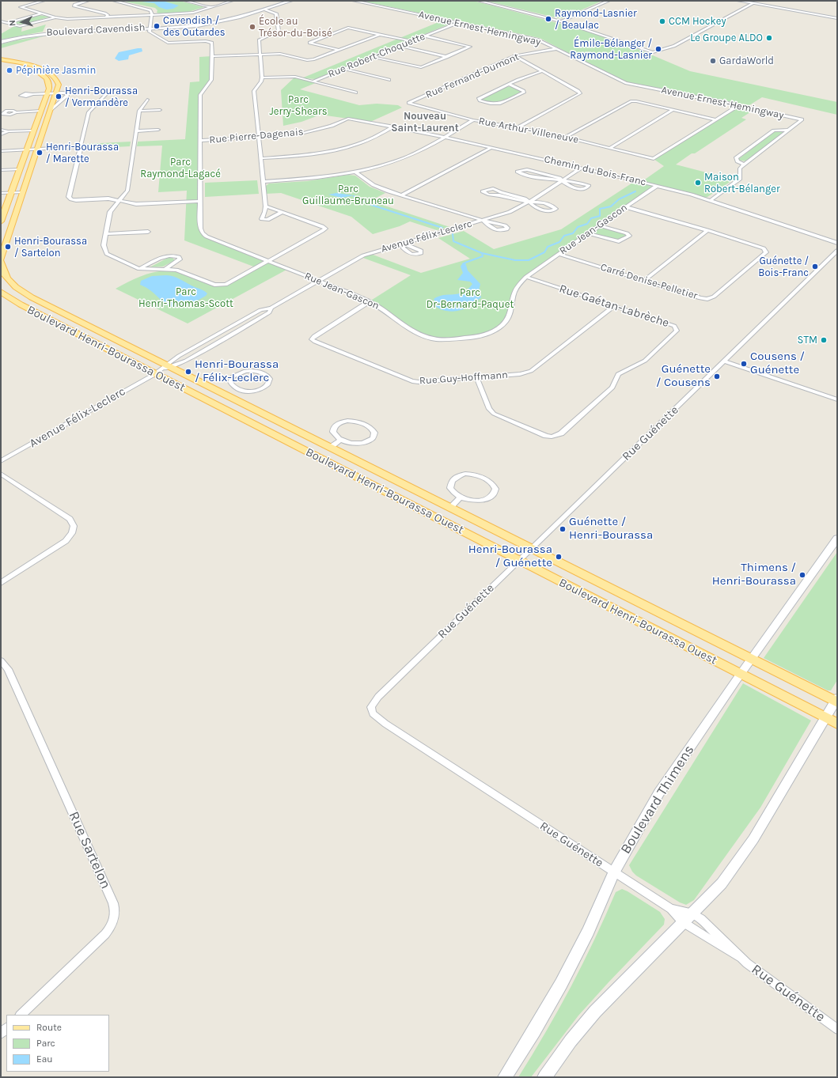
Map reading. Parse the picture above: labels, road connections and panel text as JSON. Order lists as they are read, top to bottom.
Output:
{
  "streets": {
    "main road": ["Boulevard Henri-Bourassa Ouest"],
    "street": [
      "Avenue Ernest-Hemingway",
      "Boulevard Cavendish",
      "Rue Robert-Choquette",
      "Rue Fernand-Dumont",
      "Rue Arthur-Villeneuve",
      "Rue Pierre-Dagenais",
      "Chemin du Bois-Franc",
      "Rue Jean-Gascon",
      "Avenue Félix-Leclerc",
      "Carré Denise-Pelletier",
      "Rue Gaétan-Labrèche",
      "Rue Guy-Hoffmann",
      "Rue Guénette",
      "Boulevard Thimens",
      "Rue Sartelon"
    ]
  },
  "crossings": [
    ["Avenue Ernest-Hemingway", "Rue Robert-Choquette"],
    ["Avenue Ernest-Hemingway", "Rue Fernand-Dumont"],
    ["Boulevard Cavendish", "Rue Jean-Gascon"],
    ["Rue Fernand-Dumont", "Rue Arthur-Villeneuve"],
    ["Rue Pierre-Dagenais", "Chemin du Bois-Franc"],
    ["Rue Pierre-Dagenais", "Rue Jean-Gascon"],
    ["Chemin du Bois-Franc", "Rue Jean-Gascon"],
    ["Chemin du Bois-Franc", "Avenue Félix-Leclerc"],
    ["Rue Jean-Gascon", "Avenue Félix-Leclerc"],
    ["Rue Jean-Gascon", "Carré Denise-Pelletier"],
    ["Rue Jean-Gascon", "Rue Gaétan-Labrèche"],
    ["Rue Jean-Gascon", "Rue Guy-Hoffmann"],
    ["Avenue Félix-Leclerc", "Boulevard Henri-Bourassa Ouest"],
    ["Rue Gaétan-Labrèche", "Rue Guy-Hoffmann"],
    ["Boulevard Henri-Bourassa Ouest", "Rue Guénette"],
    ["Boulevard Henri-Bourassa Ouest", "Boulevard Thimens"],
    ["Rue Guénette", "Boulevard Thimens"]
  ],
  "districts": ["Nouveau Saint-Laurent"],
  "parks": [
    "Parc Jerry-Shears",
    "Parc Raymond-Lagacé",
    "Parc Guillaume-Bruneau",
    "Parc Henri-Thomas-Scott",
    "Parc Dr-Bernard-Paquet"
  ],
  "places": [
    "Raymond-Lasnier / Beaulac",
    "CCM Hockey",
    "Cavendish / des Outardes",
    "École au Trésor-du-Boisé",
    "Le Groupe ALDO",
    "Émile-Bélanger / Raymond-Lasnier",
    "GardaWorld",
    "Pépinière Jasmin",
    "Henri-Bourassa / Vermandère",
    "Henri-Bourassa / Marette",
    "Maison Robert-Bélanger",
    "Henri-Bourassa / Sartelon",
    "Guénette / Bois-Franc",
    "STM",
    "Cousens / Guénette",
    "Henri-Bourassa / Félix-Leclerc",
    "Guénette / Cousens",
    "Guénette / Henri-Bourassa",
    "Henri-Bourassa / Guénette",
    "Thimens / Henri-Bourassa"
  ],
  "legend": ["Route", "Parc", "Eau"],
  "north": "left"
}
